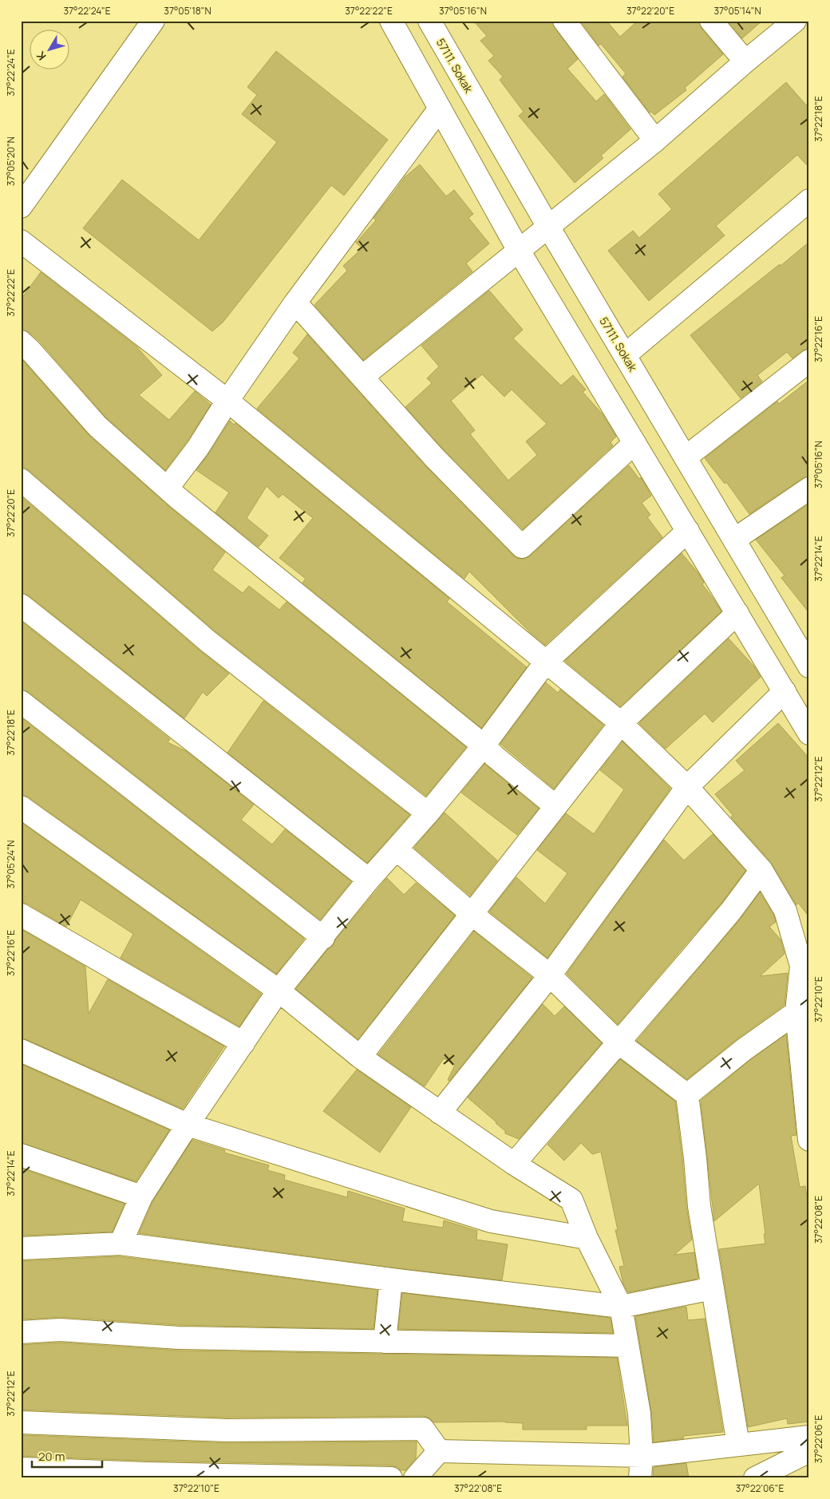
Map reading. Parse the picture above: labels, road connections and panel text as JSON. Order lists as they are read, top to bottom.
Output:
{
  "streets": {
    "street": ["57111. Sokak"]
  },
  "scale_bar": "20 m",
  "north": "bottom left",
  "coordinates": [
    "37°22'24\"E",
    "37°05'18\"N",
    "37°22'22\"E",
    "37°05'16\"N",
    "37°22'20\"E",
    "37°05'14\"N",
    "37°22'18\"E",
    "37°05'20\"N",
    "37°22'16\"E",
    "37°22'14\"E",
    "37°22'12\"E",
    "37°05'24\"N",
    "37°22'10\"E",
    "37°22'08\"E",
    "37°22'06\"E"
  ]
}
